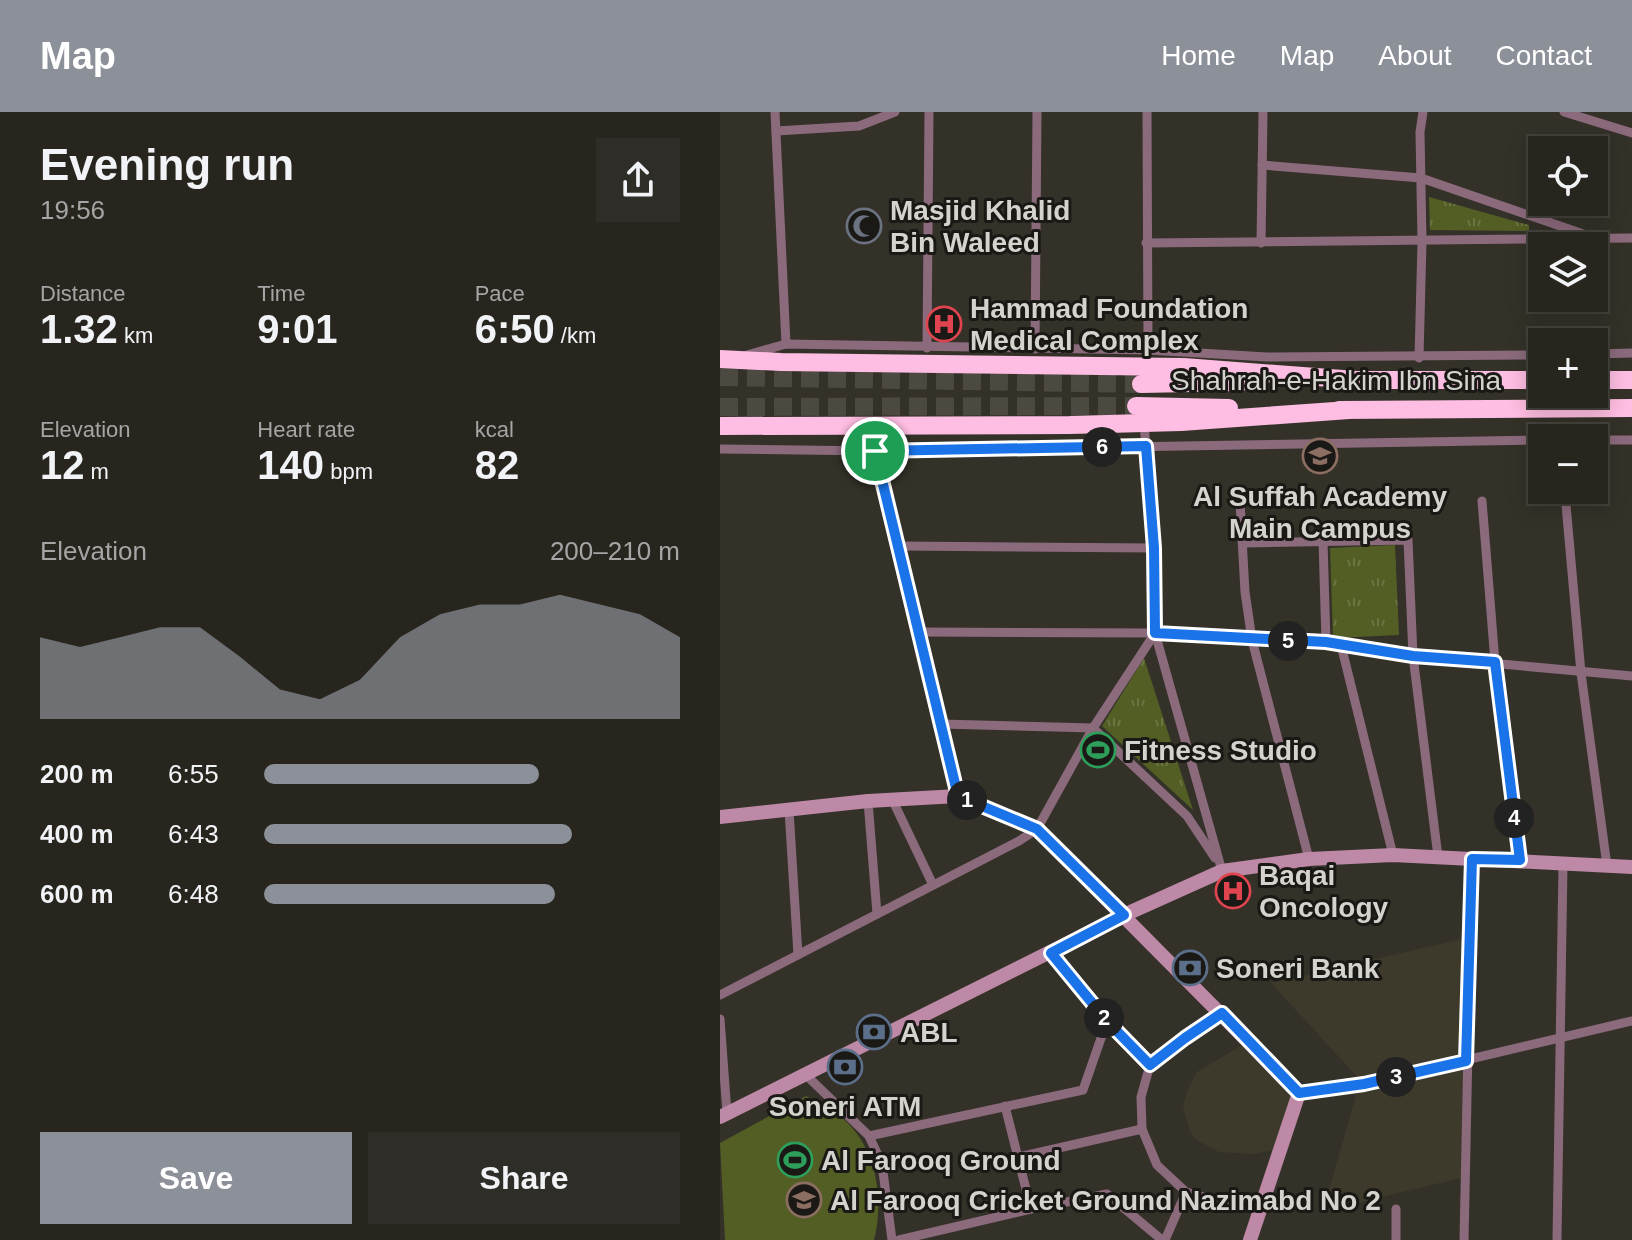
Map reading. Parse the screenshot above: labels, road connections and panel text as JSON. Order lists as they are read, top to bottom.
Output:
{
  "streets": {
    "highway": ["Shahrah-e-Hakim Ibn Sina"]
  },
  "places": {
    "mosque": ["Masjid Khalid Bin Waleed"],
    "hospital": ["Hammad Foundation Medical Complex", "Baqai Oncology"],
    "school or university": ["Al Suffah Academy Main Campus", "Al Farooq Cricket Ground Nazimabd No 2"],
    "sports": ["Fitness Studio", "Al Farooq Ground"],
    "bank": ["Soneri Bank", "ABL", "Soneri ATM"]
  },
  "page": {
    "header": "Map",
    "nav": [
      "Home",
      "Map",
      "About",
      "Contact"
    ],
    "heading": ["Evening run", "19:56"],
    "map_buttons": ["+", "−"],
    "stats": [
      ["Distance", "1.32 km"],
      ["Time", "9:01"],
      ["Pace", "6:50 /km"],
      ["Elevation", "12 m"],
      ["Heart rate", "140 bpm"],
      ["kcal", "82"]
    ],
    "pins": [
      "6",
      "5",
      "1",
      "4",
      "2",
      "3"
    ],
    "chart": ["Elevation", "200–210 m"],
    "list": [
      {
        "name": "200 m",
        "note": "6:55"
      },
      {
        "name": "400 m",
        "note": "6:43"
      },
      {
        "name": "600 m",
        "note": "6:48"
      }
    ],
    "buttons": ["Save", "Share"]
  }
}
